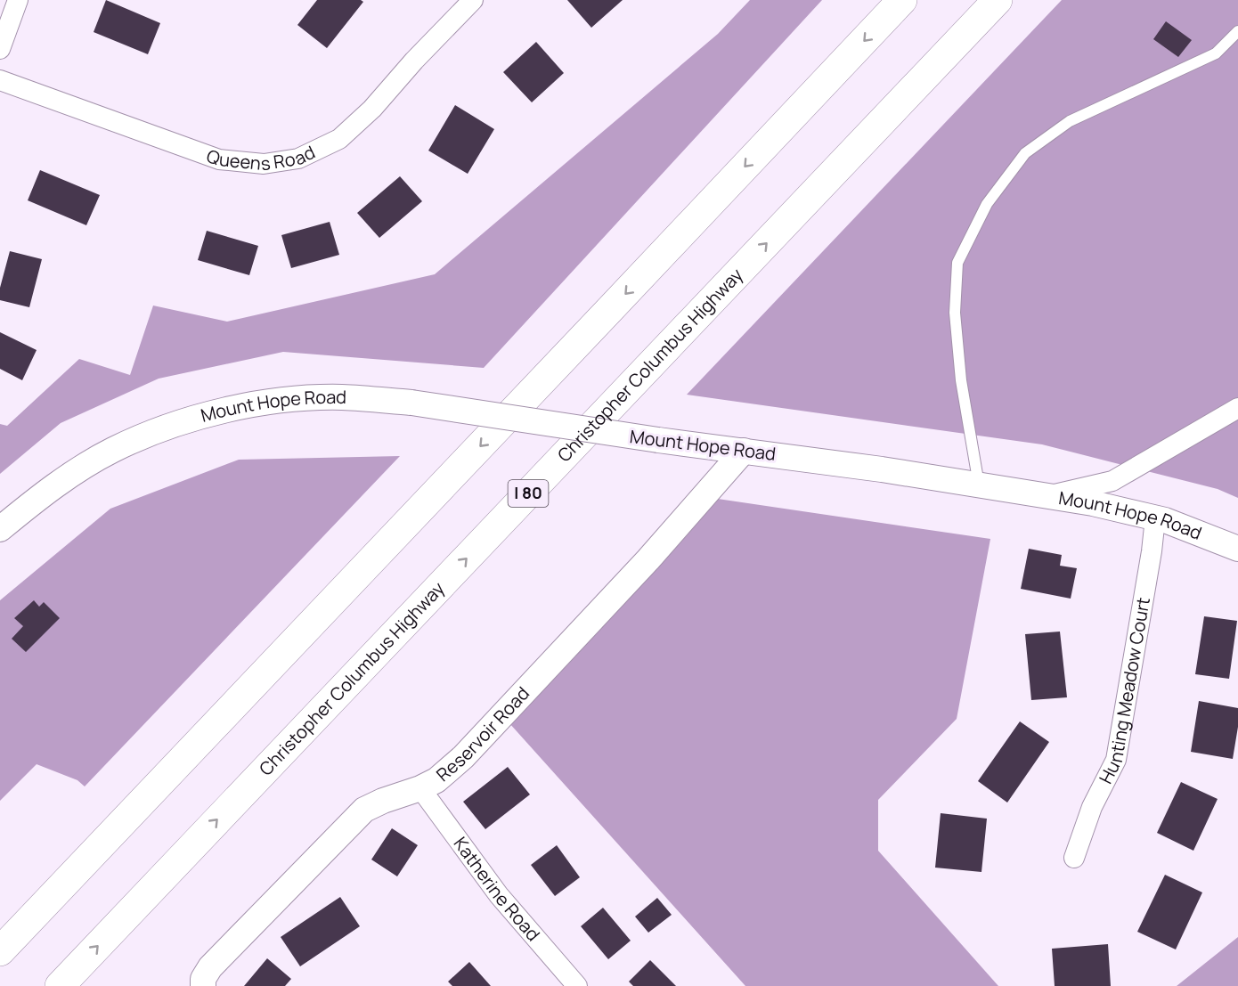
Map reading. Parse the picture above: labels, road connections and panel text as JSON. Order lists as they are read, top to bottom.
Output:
{
  "streets": {
    "highway": ["Christopher Columbus Highway", "I 80"],
    "street": [
      "Queens Road",
      "Mount Hope Road",
      "Hunting Meadow Court",
      "Reservoir Road",
      "Katherine Road"
    ]
  },
  "crossings": [
    ["Mount Hope Road", "Hunting Meadow Court"],
    ["Mount Hope Road", "Reservoir Road"],
    ["Reservoir Road", "Katherine Road"]
  ]
}
